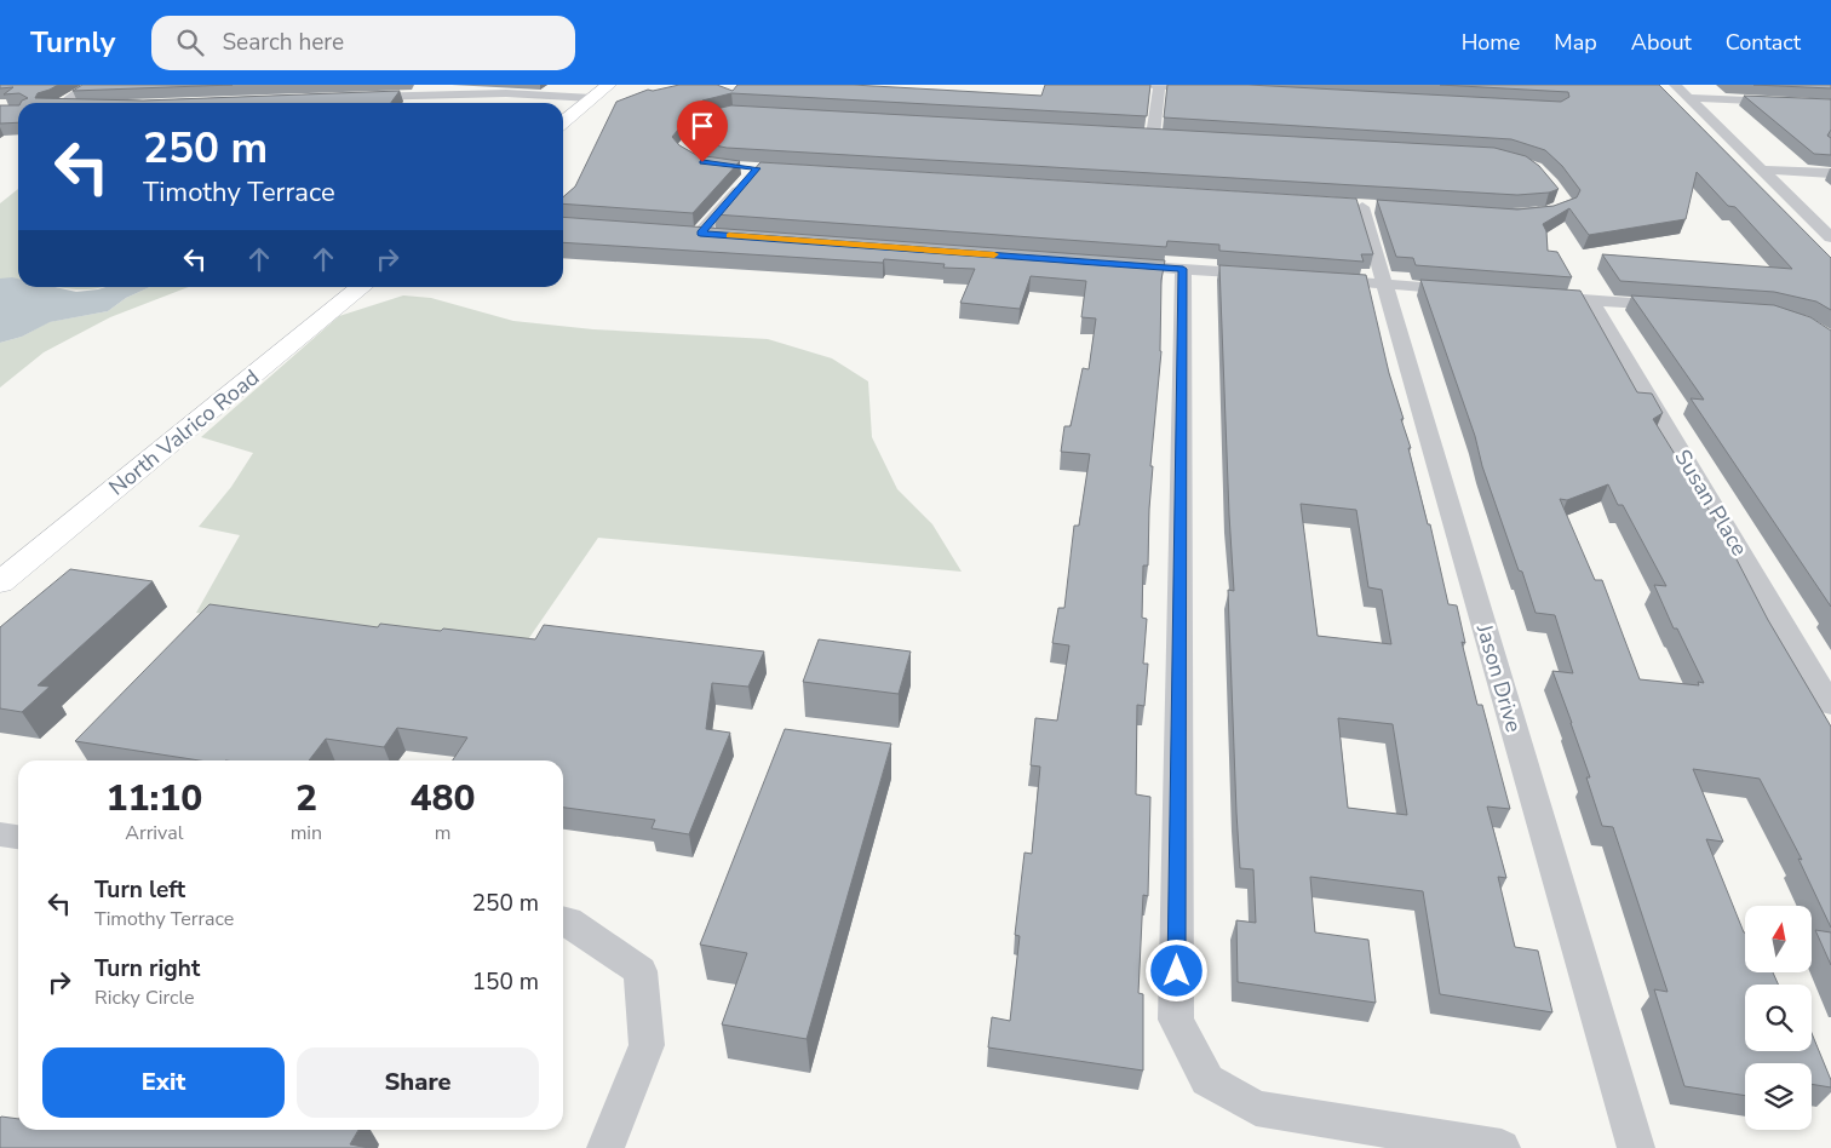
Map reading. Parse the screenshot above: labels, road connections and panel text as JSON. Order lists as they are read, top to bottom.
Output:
{
  "streets": {
    "street": ["North Valrico Road", "Susan Place", "Jason Drive"]
  },
  "north": "top",
  "page": {
    "header": "Turnly",
    "search": "Search here",
    "nav": [
      "Home",
      "Map",
      "About",
      "Contact"
    ],
    "turn": ["250 m", "Timothy Terrace"],
    "eta": [
      "11:10",
      "Arrival",
      "2",
      "min",
      "480",
      "m"
    ],
    "list": [
      {
        "name": "Turn left",
        "note": "Timothy Terrace",
        "value": "250 m"
      },
      {
        "name": "Turn right",
        "note": "Ricky Circle",
        "value": "150 m"
      }
    ],
    "buttons": ["Exit", "Share"]
  }
}
